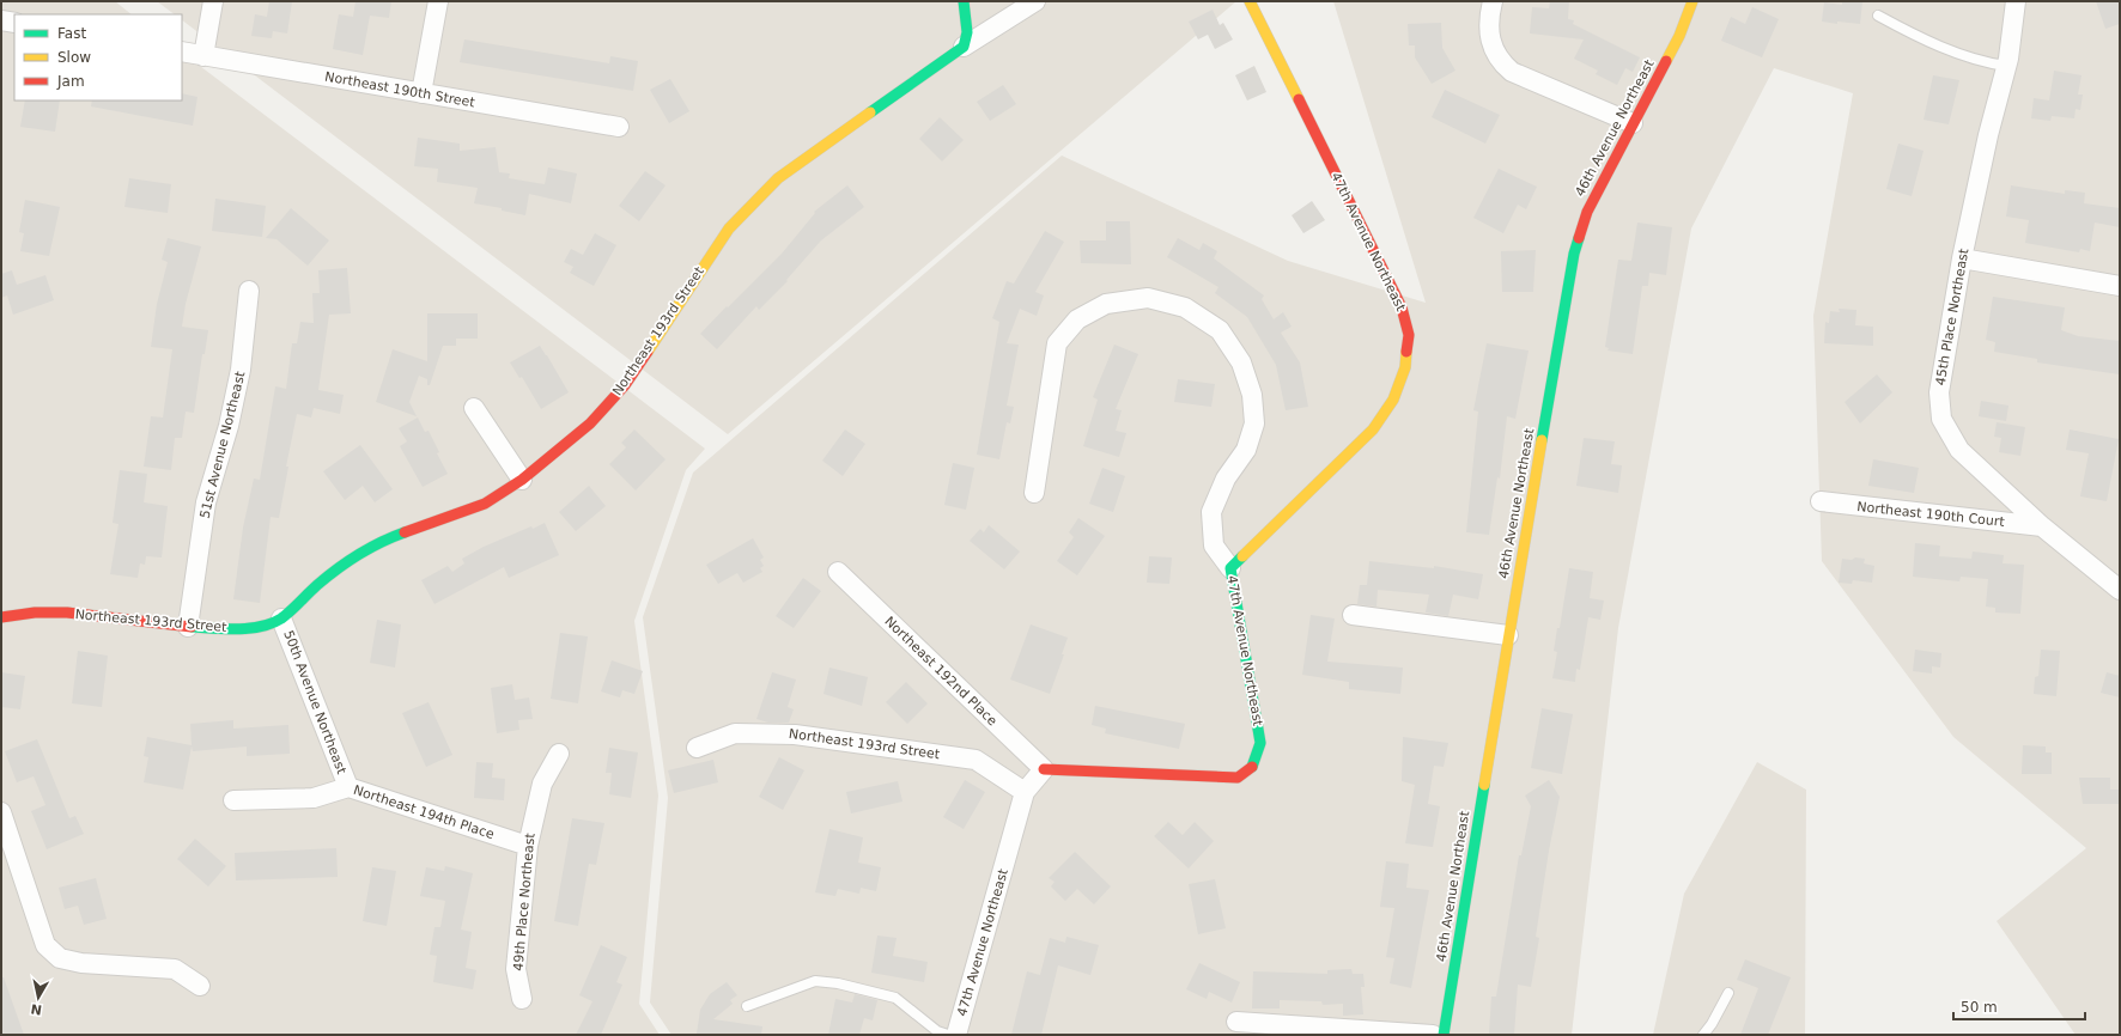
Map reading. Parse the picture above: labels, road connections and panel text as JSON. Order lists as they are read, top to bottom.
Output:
{
  "streets": {
    "street": [
      "Northeast 190th Street",
      "46th Avenue Northeast",
      "47th Avenue Northeast",
      "45th Place Northeast",
      "Northeast 193rd Street",
      "51st Avenue Northeast",
      "Northeast 190th Court",
      "Northeast 192nd Place",
      "50th Avenue Northeast",
      "Northeast 194th Place",
      "49th Place Northeast"
    ]
  },
  "crossings": [
    ["47th Avenue Northeast", "Northeast 193rd Street"],
    ["47th Avenue Northeast", "Northeast 192nd Place"],
    ["45th Place Northeast", "Northeast 190th Court"],
    ["Northeast 193rd Street", "51st Avenue Northeast"],
    ["Northeast 193rd Street", "50th Avenue Northeast"],
    ["50th Avenue Northeast", "Northeast 194th Place"],
    ["Northeast 194th Place", "49th Place Northeast"]
  ],
  "legend": ["Fast", "Slow", "Jam"],
  "scale_bar": "50 m",
  "north": "bottom"
}
